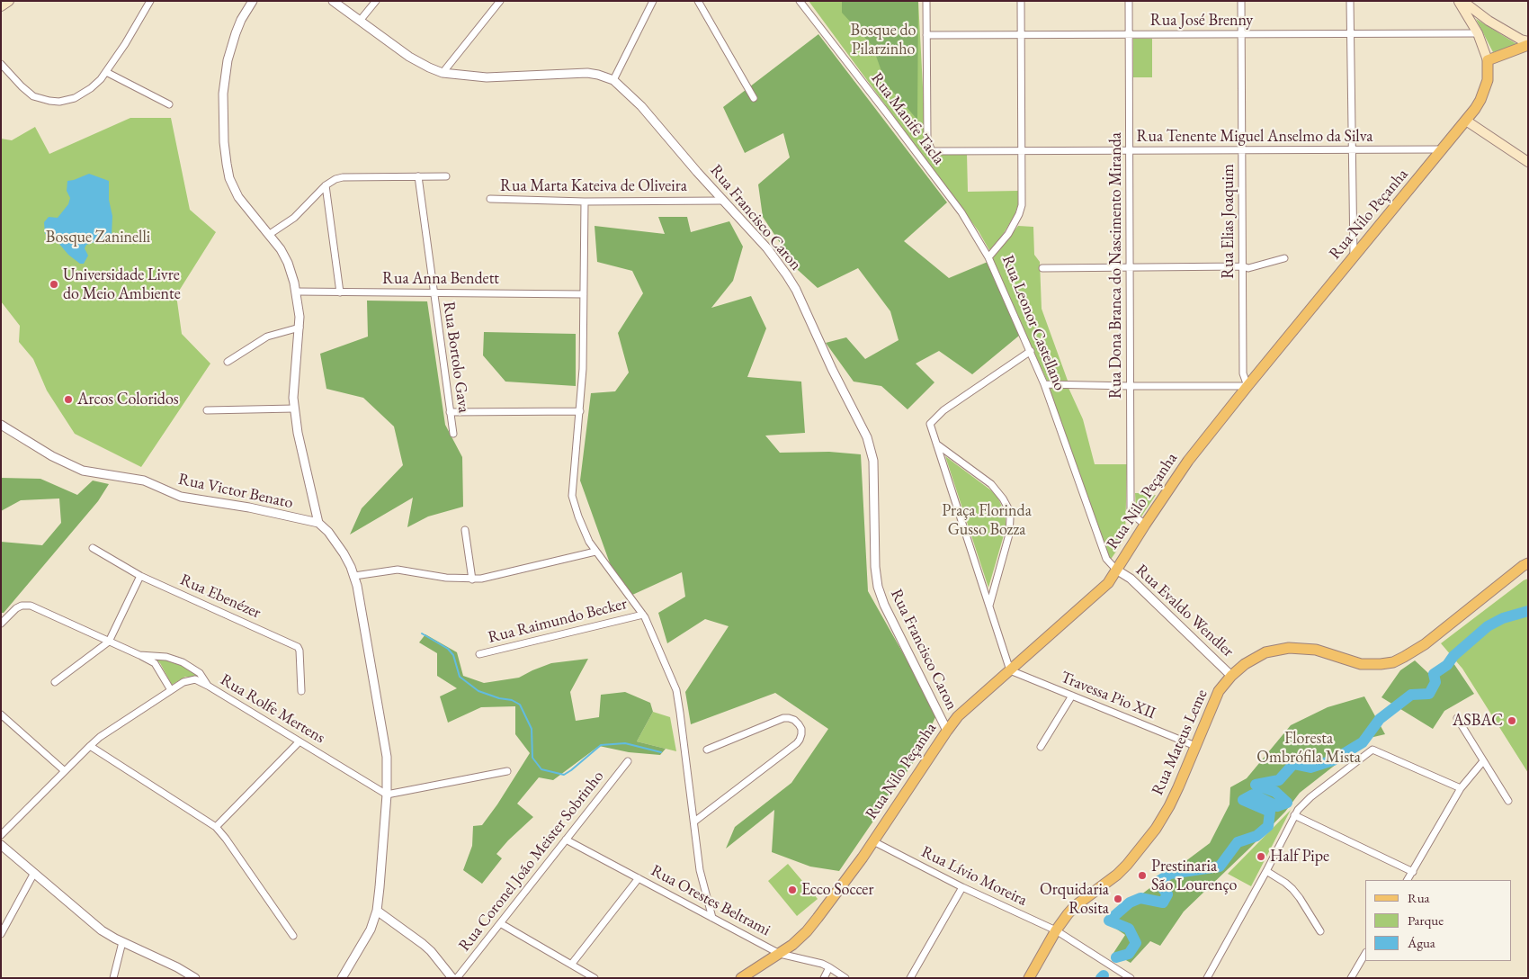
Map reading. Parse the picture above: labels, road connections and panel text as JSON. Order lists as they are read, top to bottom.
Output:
{
  "streets": {
    "main road": ["Rua Nilo Peçanha", "Rua Mateus Leme"],
    "street": [
      "Rua José Brenny",
      "Rua Manife Tacla",
      "Rua Tenente Miguel Anselmo da Silva",
      "Rua Marta Kateiva de Oliveira",
      "Rua Francisco Caron",
      "Rua Elias Joaquim",
      "Rua Dona Branca do Nascimento Miranda",
      "Rua Anna Bendett",
      "Rua Leonor Castellano",
      "Rua Bortolo Gava",
      "Rua Victor Benato",
      "Rua Ebenézer",
      "Rua Evaldo Wendler",
      "Rua Raimundo Becker",
      "Travessa Pio XII",
      "Rua Rolfe Mertens",
      "Rua Coronel João Meister Sobrinho",
      "Rua Lívio Moreira",
      "Rua Orestes Beltrami"
    ]
  },
  "crossings": [
    ["Rua José Brenny", "Rua Tenente Miguel Anselmo da Silva"],
    ["Rua José Brenny", "Rua Nilo Peçanha"],
    ["Rua José Brenny", "Rua Elias Joaquim"],
    ["Rua José Brenny", "Rua Dona Branca do Nascimento Miranda"],
    ["Rua José Brenny", "Rua Leonor Castellano"],
    ["Rua Manife Tacla", "Rua Leonor Castellano"],
    ["Rua Tenente Miguel Anselmo da Silva", "Rua Nilo Peçanha"],
    ["Rua Tenente Miguel Anselmo da Silva", "Rua Elias Joaquim"],
    ["Rua Tenente Miguel Anselmo da Silva", "Rua Dona Branca do Nascimento Miranda"],
    ["Rua Tenente Miguel Anselmo da Silva", "Rua Leonor Castellano"],
    ["Rua Marta Kateiva de Oliveira", "Rua Francisco Caron"],
    ["Rua Nilo Peçanha", "Rua Francisco Caron"],
    ["Rua Nilo Peçanha", "Rua Elias Joaquim"],
    ["Rua Nilo Peçanha", "Rua Dona Branca do Nascimento Miranda"],
    ["Rua Nilo Peçanha", "Rua Leonor Castellano"],
    ["Rua Nilo Peçanha", "Rua Evaldo Wendler"],
    ["Rua Nilo Peçanha", "Travessa Pio XII"],
    ["Rua Nilo Peçanha", "Rua Lívio Moreira"],
    ["Rua Nilo Peçanha", "Rua Orestes Beltrami"],
    ["Rua Anna Bendett", "Rua Bortolo Gava"],
    ["Rua Leonor Castellano", "Rua Evaldo Wendler"],
    ["Rua Evaldo Wendler", "Rua Mateus Leme"],
    ["Travessa Pio XII", "Rua Mateus Leme"],
    ["Rua Mateus Leme", "Rua Lívio Moreira"],
    ["Rua Coronel João Meister Sobrinho", "Rua Orestes Beltrami"]
  ],
  "parks": [
    "Bosque do Pilarzinho",
    "Bosque Zaninelli",
    "Praça Florinda Gusso Bozza",
    "Floresta Ombrófila Mista"
  ],
  "places": [
    "Universidade Livre do Meio Ambiente",
    "Arcos Coloridos",
    "ASBAC",
    "Half Pipe",
    "Prestinaria São Lourenço",
    "Ecco Soccer",
    "Orquidaria Rosita"
  ],
  "legend": ["Rua", "Parque", "Água"]
}
